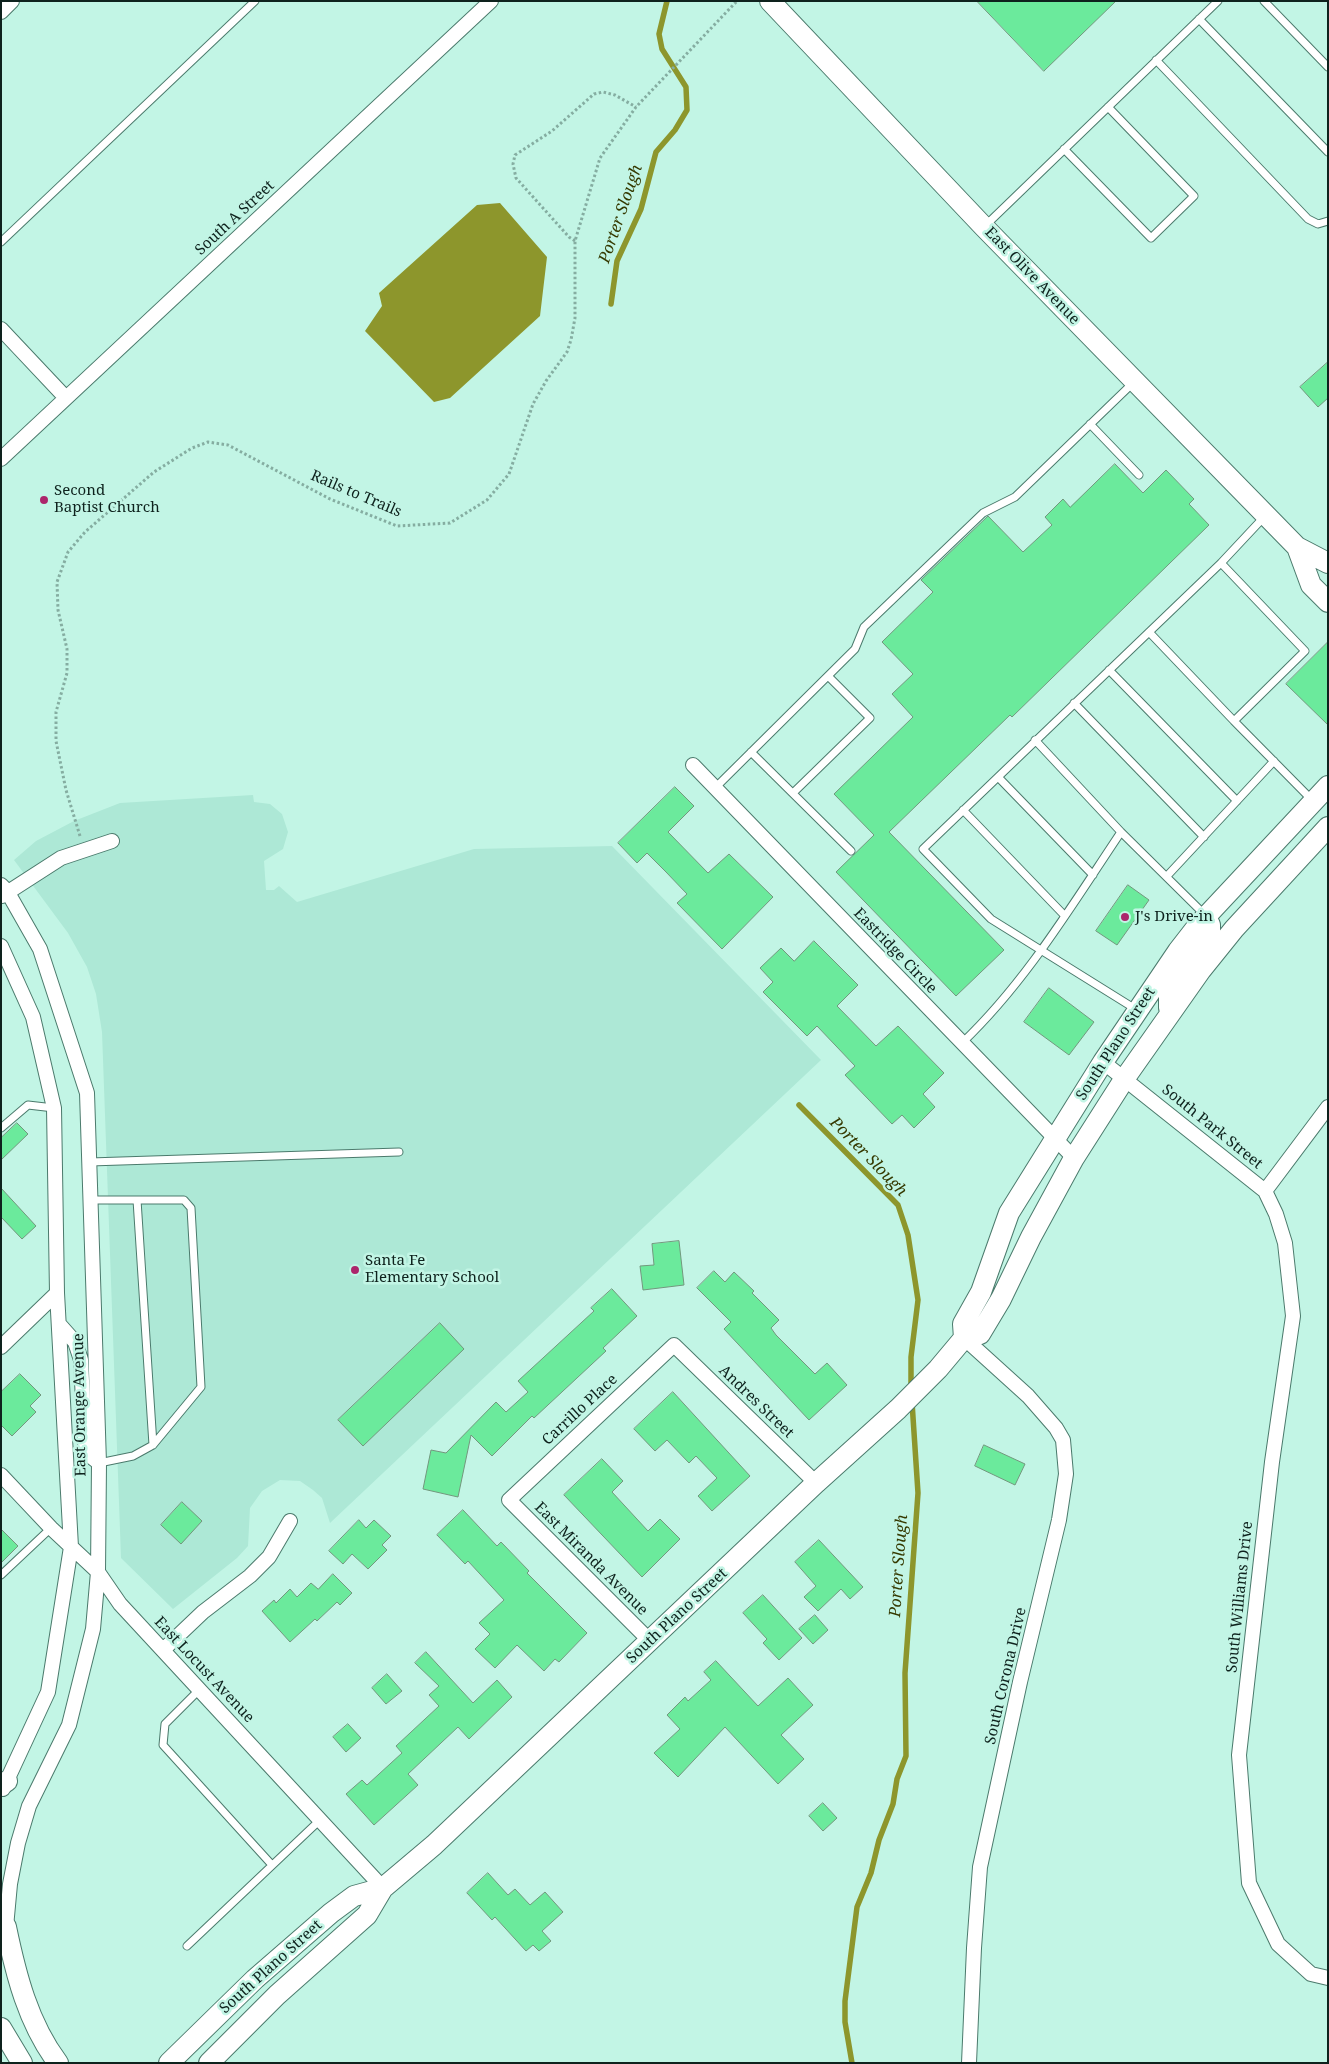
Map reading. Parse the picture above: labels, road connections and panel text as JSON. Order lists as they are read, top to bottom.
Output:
{
  "streets": {
    "main road": ["East Olive Avenue", "South Plano Street"],
    "street": [
      "South A Street",
      "Eastridge Circle",
      "South Park Street",
      "Andres Street",
      "East Orange Avenue",
      "Carrillo Place",
      "East Miranda Avenue",
      "South Williams Drive",
      "East Locust Avenue",
      "South Corona Drive"
    ],
    "path": ["Rails to Trails"]
  },
  "crossings": [
    ["Eastridge Circle", "South Plano Street"],
    ["South Plano Street", "South Park Street"],
    ["South Plano Street", "Andres Street"],
    ["South Plano Street", "East Miranda Avenue"],
    ["South Plano Street", "East Locust Avenue"],
    ["South Plano Street", "South Corona Drive"],
    ["South Park Street", "South Williams Drive"],
    ["Andres Street", "Carrillo Place"],
    ["East Orange Avenue", "East Locust Avenue"],
    ["Carrillo Place", "East Miranda Avenue"]
  ],
  "water": ["Porter Slough"],
  "places": ["Second Baptist Church", "J's Drive-in", "Santa Fe Elementary School"]
}
